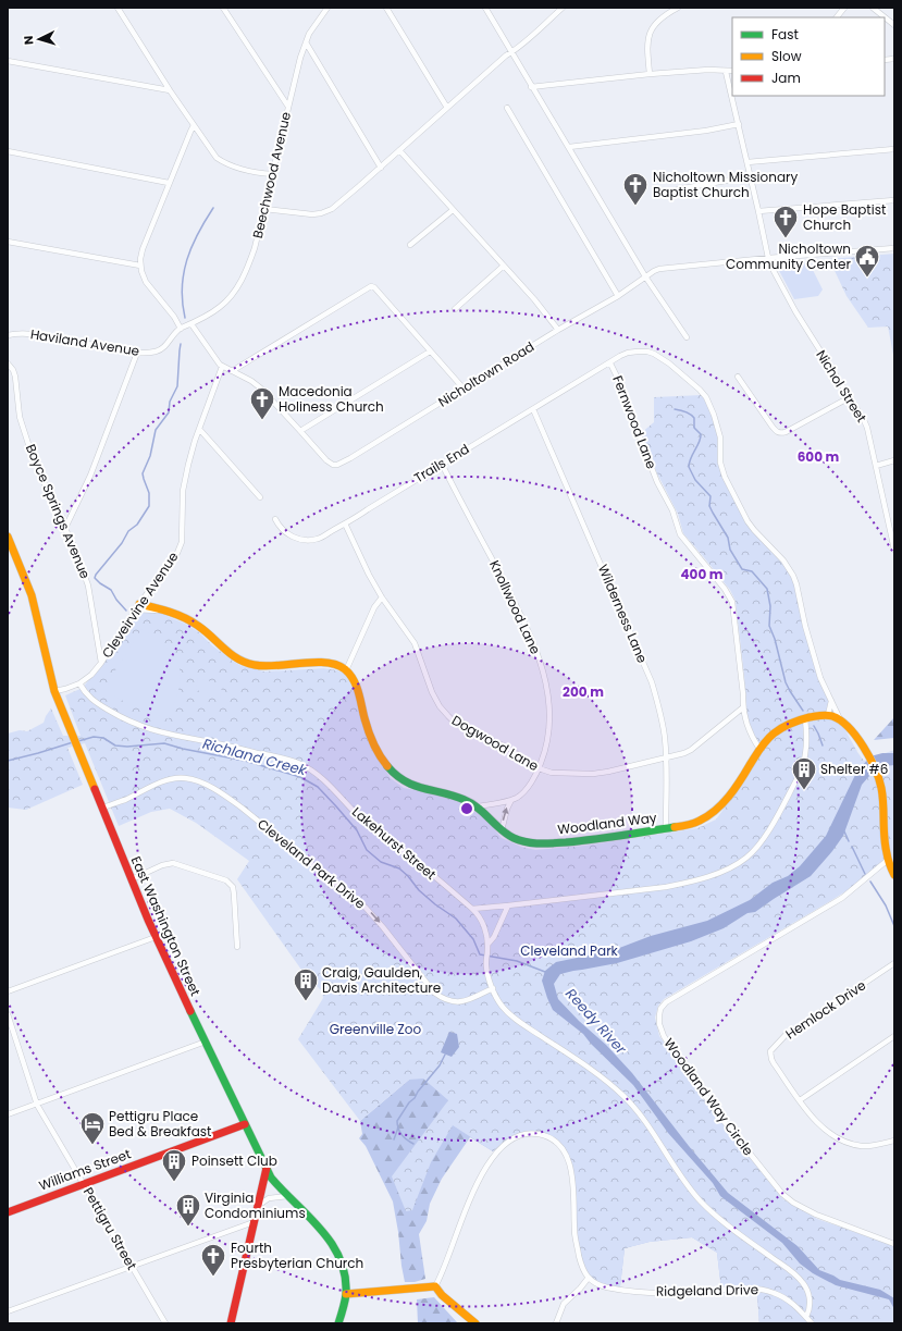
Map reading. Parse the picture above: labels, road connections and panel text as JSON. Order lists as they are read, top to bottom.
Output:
{
  "streets": {
    "street": [
      "Beechwood Avenue",
      "Haviland Avenue",
      "Nicholtown Road",
      "Nichol Street",
      "Fernwood Lane",
      "Trails End",
      "Boyce Springs Avenue",
      "Cleveirvine Avenue",
      "Knollwood Lane",
      "Wilderness Lane",
      "Dogwood Lane",
      "Woodland Way",
      "Lakehurst Street",
      "Cleveland Park Drive",
      "East Washington Street",
      "Hemlock Drive",
      "Woodland Way Circle",
      "Williams Street",
      "Pettigru Street",
      "Ridgeland Drive"
    ]
  },
  "crossings": [
    ["Beechwood Avenue", "Haviland Avenue"],
    ["Nicholtown Road", "Nichol Street"],
    ["Fernwood Lane", "Trails End"],
    ["Fernwood Lane", "Dogwood Lane"],
    ["Fernwood Lane", "Woodland Way"],
    ["Trails End", "Knollwood Lane"],
    ["Trails End", "Wilderness Lane"],
    ["Trails End", "Dogwood Lane"],
    ["Boyce Springs Avenue", "Cleveirvine Avenue"],
    ["Cleveirvine Avenue", "Lakehurst Street"],
    ["Cleveirvine Avenue", "East Washington Street"],
    ["Knollwood Lane", "Dogwood Lane"],
    ["Knollwood Lane", "Woodland Way"],
    ["Wilderness Lane", "Dogwood Lane"],
    ["Wilderness Lane", "Woodland Way"],
    ["Cleveland Park Drive", "East Washington Street"],
    ["East Washington Street", "Williams Street"],
    ["Williams Street", "Pettigru Street"]
  ],
  "one_way": ["Cleveland Park Drive"],
  "water": ["Richland Creek", "Reedy River"],
  "parks": ["Cleveland Park", "Greenville Zoo"],
  "places": {
    "church": [
      "Nicholtown Missionary Baptist Church",
      "Hope Baptist Church",
      "Macedonia Holiness Church",
      "Fourth Presbyterian Church"
    ],
    "public building": ["Nicholtown Community Center"],
    "building": [
      "Shelter #6",
      "Craig, Gaulden, Davis Architecture",
      "Poinsett Club",
      "Virginia Condominiums"
    ],
    "hotel": ["Pettigru Place Bed & Breakfast"]
  },
  "legend": ["Fast", "Slow", "Jam"],
  "north": "left",
  "rings": ["600 m", "400 m", "200 m"]
}
